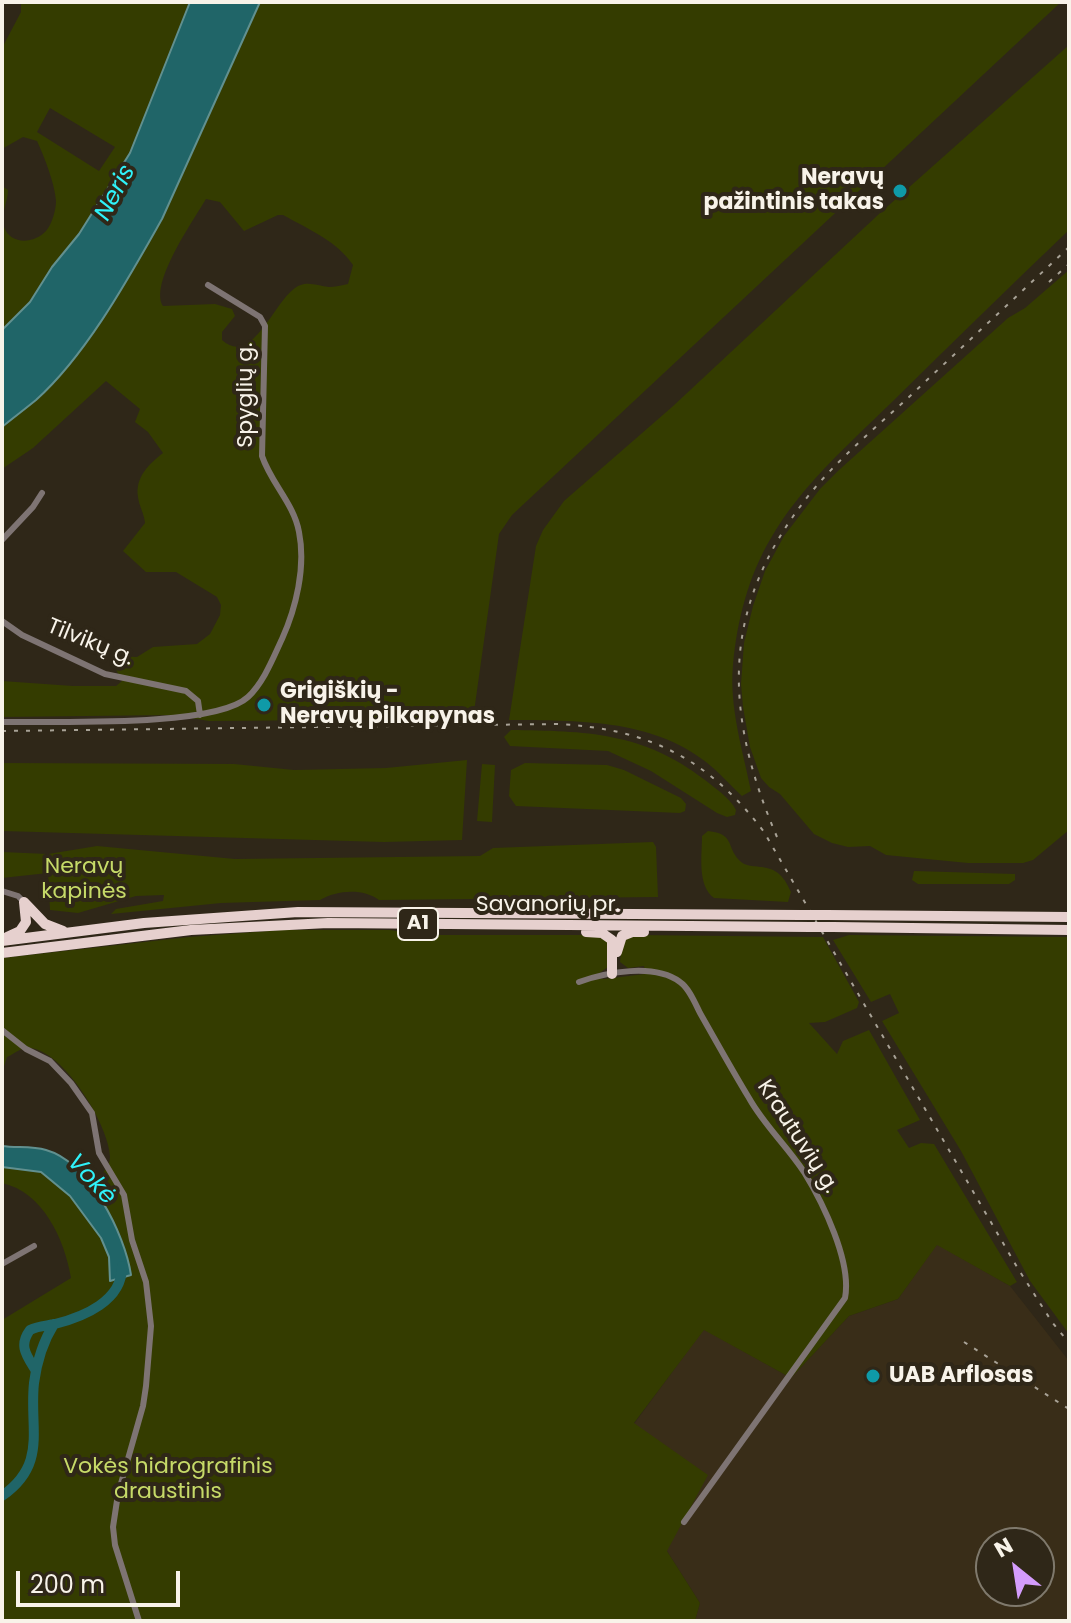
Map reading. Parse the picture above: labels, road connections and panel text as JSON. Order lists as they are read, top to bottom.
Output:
{
  "streets": {
    "highway": ["Savanorių pr.", "A1"],
    "street": ["Spyglių g.", "Tilvikų g.", "Krautuvių g."]
  },
  "crossings": [
    ["Spyglių g.", "Tilvikų g."],
    ["Savanorių pr.", "A1"]
  ],
  "water": ["Neris", "Vokė"],
  "parks": ["Neravų kapinės", "Vokės hidrografinis draustinis"],
  "places": ["Neravų pažintinis takas", "Grigiškių - Neravų pilkapynas", "UAB Arflosas"],
  "scale_bar": "200 m",
  "north": "top left"
}
